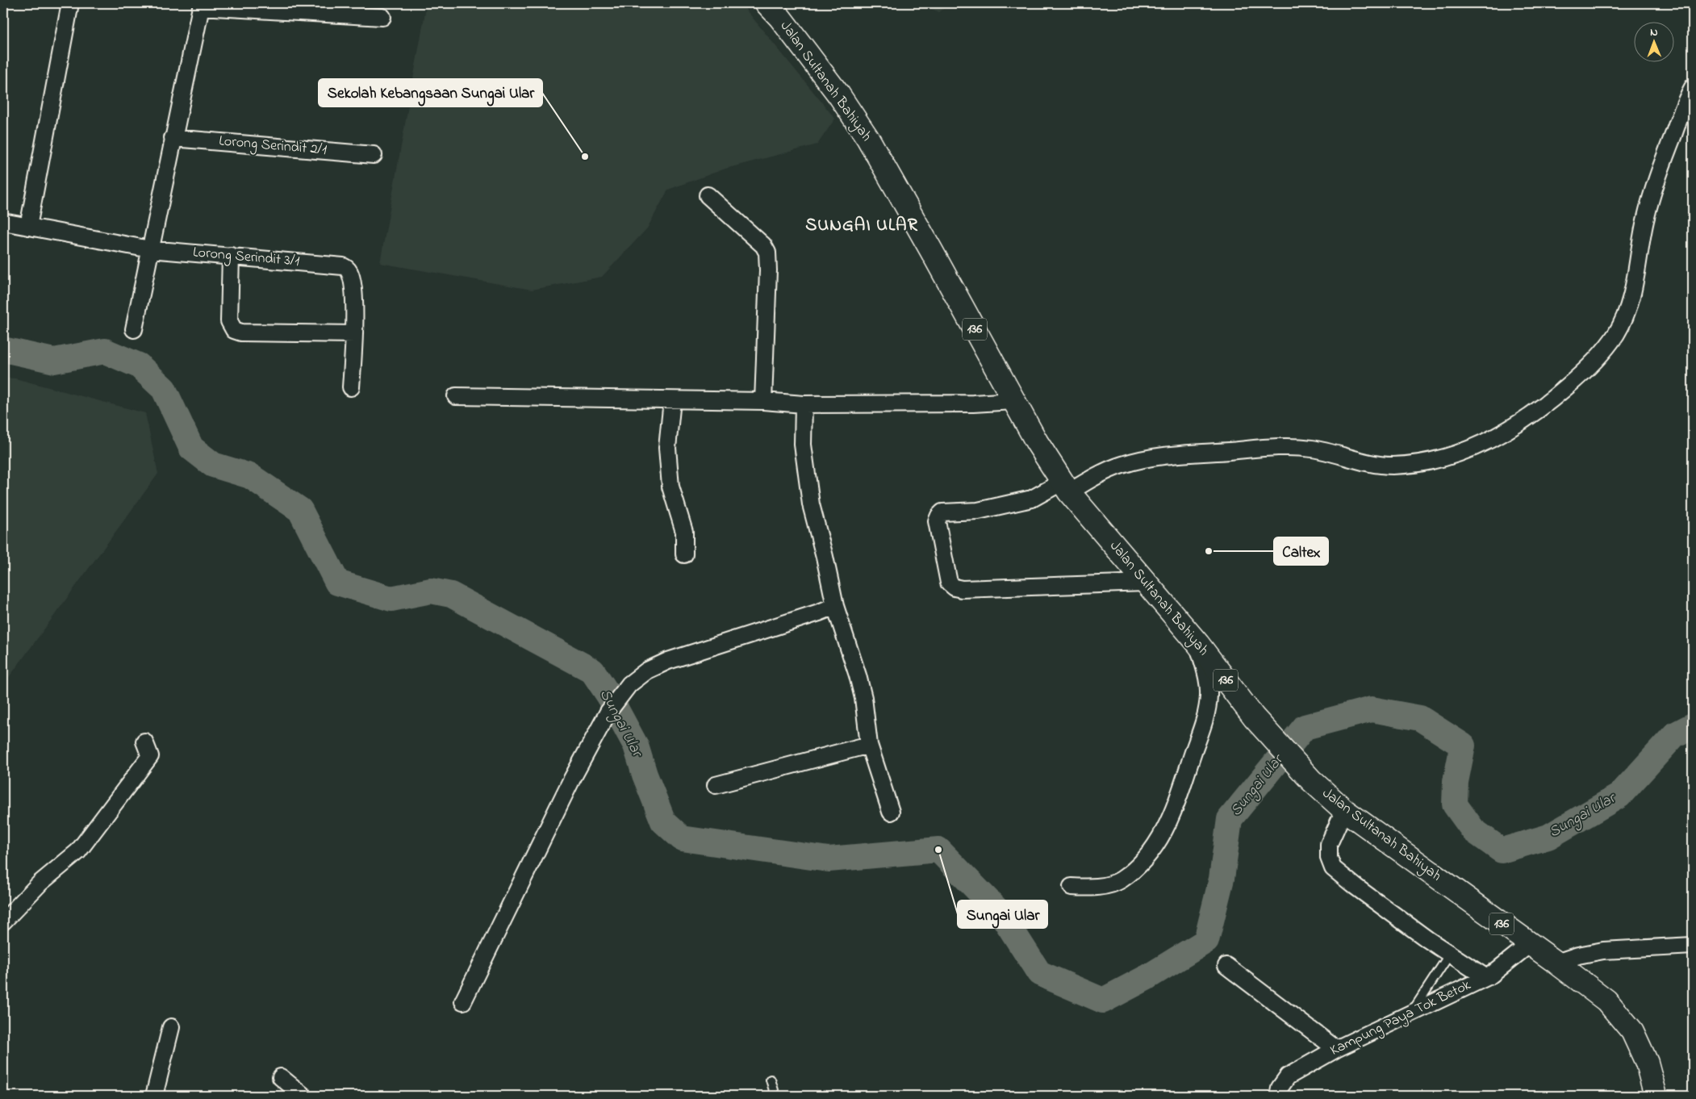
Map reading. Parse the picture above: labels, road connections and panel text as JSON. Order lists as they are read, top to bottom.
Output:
{
  "streets": {
    "main road": ["Jalan Sultanah Bahiyah", "136"],
    "street": ["Lorong Serindit 2/1", "Lorong Serindit 3/1", "Kampung Paya Tok Betok"]
  },
  "crossings": [
    ["Jalan Sultanah Bahiyah", "Kampung Paya Tok Betok"]
  ],
  "districts": ["SUNGAI ULAR"],
  "water": ["Sungai Ular"],
  "places": ["Sekolah Kebangsaan Sungai Ular", "Caltex", "Sungai Ular"],
  "north": "top"
}
